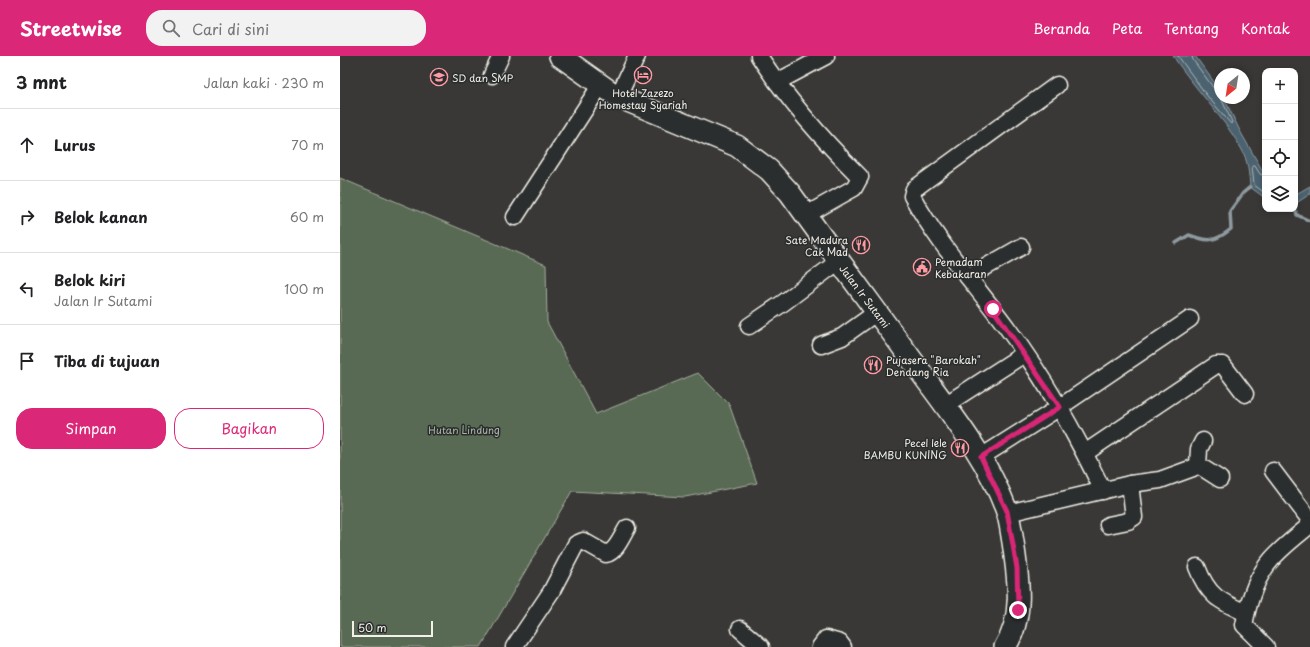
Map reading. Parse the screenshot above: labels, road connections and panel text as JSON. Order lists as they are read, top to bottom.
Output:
{
  "streets": {
    "main road": ["Jalan Ir Sutami"]
  },
  "parks": ["Hutan Lindung"],
  "places": {
    "hotel": ["Hotel Zazezo Homestay Syariah"],
    "school or university": ["SD dan SMP"],
    "restaurant": ["Sate Madura Cak Mad", "Pujasera \"Barokah\" Dendang Ria", "Pecel lele BAMBU KUNING"],
    "public building": ["Pemadam Kebakaran"]
  },
  "scale_bar": "50 m",
  "north": "bottom left",
  "page": {
    "header": "Streetwise",
    "search": "Cari di sini",
    "nav": [
      "Beranda",
      "Peta",
      "Tentang",
      "Kontak"
    ],
    "heading": ["3 mnt", "Jalan kaki · 230 m"],
    "map_buttons": ["+", "−"],
    "list": [
      ["Lurus", "70 m"],
      ["Belok kanan", "60 m"],
      ["Belok kiri", "Jalan Ir Sutami", "100 m"],
      "Tiba di tujuan"
    ],
    "buttons": ["Simpan", "Bagikan"],
    "scale": "50 m"
  }
}
